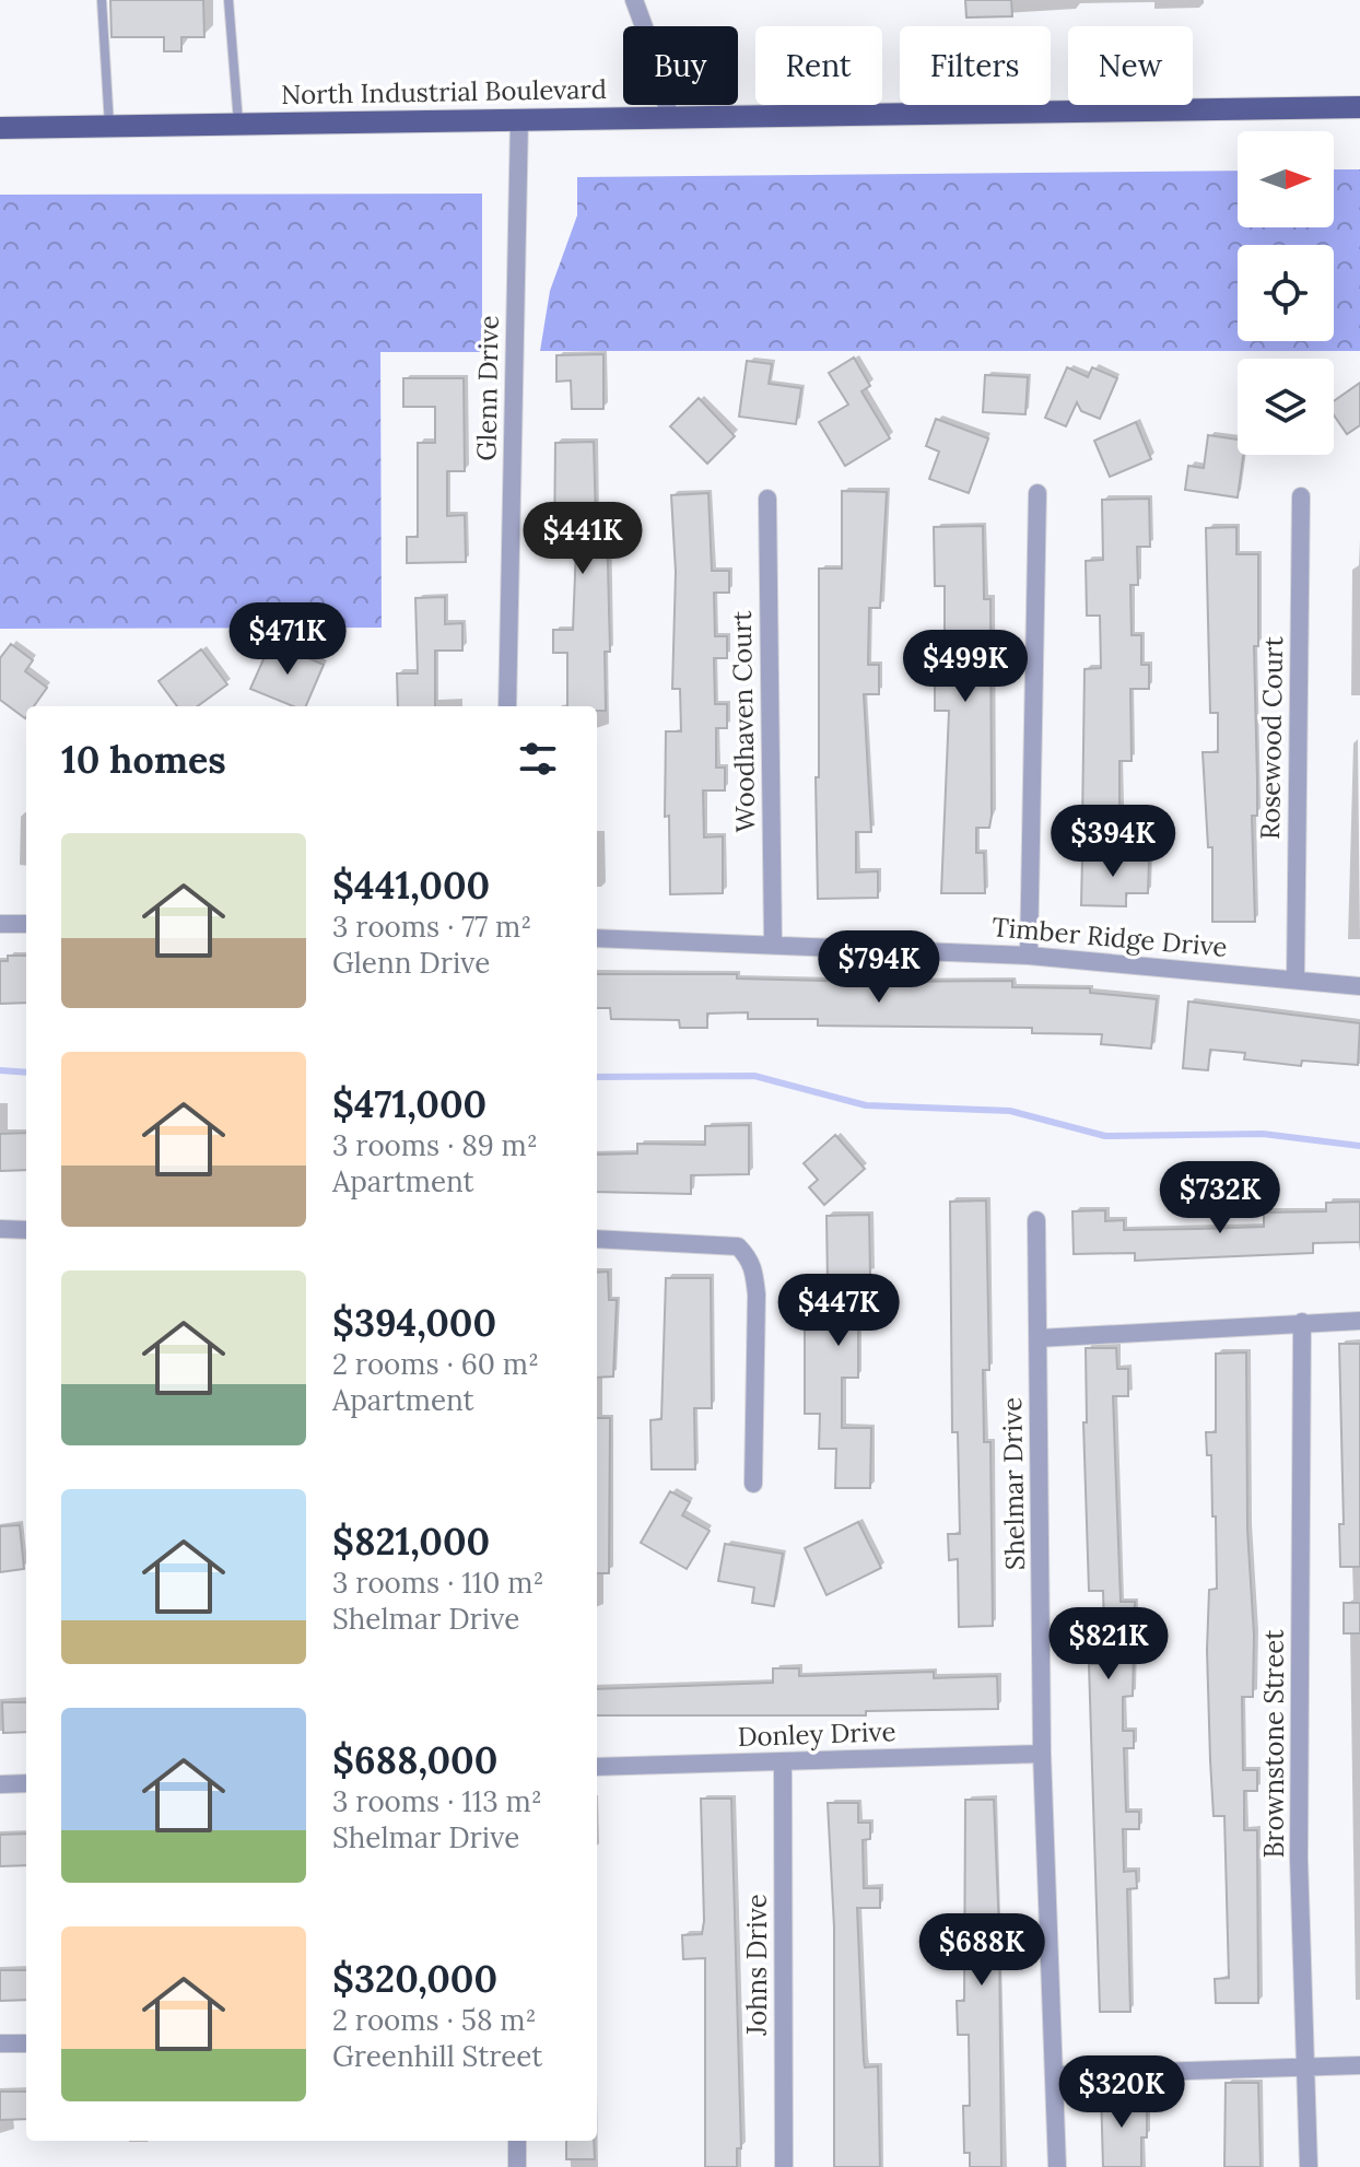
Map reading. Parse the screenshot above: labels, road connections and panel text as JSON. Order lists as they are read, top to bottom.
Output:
{
  "streets": {
    "main road": ["North Industrial Boulevard"],
    "street": [
      "Glenn Drive",
      "Woodhaven Court",
      "Rosewood Court",
      "Timber Ridge Drive",
      "Shelmar Drive",
      "Donley Drive",
      "Brownstone Street",
      "Johns Drive"
    ]
  },
  "crossings": [
    ["North Industrial Boulevard", "Glenn Drive"],
    ["Woodhaven Court", "Timber Ridge Drive"],
    ["Rosewood Court", "Timber Ridge Drive"],
    ["Shelmar Drive", "Donley Drive"],
    ["Donley Drive", "Johns Drive"]
  ],
  "north": "right",
  "page": {
    "chip": [
      "Buy",
      "Rent",
      "Filters",
      "New"
    ],
    "price": [
      "$441K",
      "$471K",
      "$499K",
      "$394K",
      "$794K",
      "$732K",
      "$447K",
      "$821K",
      "$688K",
      "$320K"
    ],
    "heading": "10 homes",
    "list": [
      {
        "name": "$441,000",
        "note": "3 rooms · 77 m² · Glenn Drive"
      },
      {
        "name": "$471,000",
        "note": "3 rooms · 89 m² · Apartment"
      },
      {
        "name": "$394,000",
        "note": "2 rooms · 60 m² · Apartment"
      },
      {
        "name": "$821,000",
        "note": "3 rooms · 110 m² · Shelmar Drive"
      },
      {
        "name": "$688,000",
        "note": "3 rooms · 113 m² · Shelmar Drive"
      },
      {
        "name": "$320,000",
        "note": "2 rooms · 58 m² · Greenhill Street"
      }
    ]
  }
}
